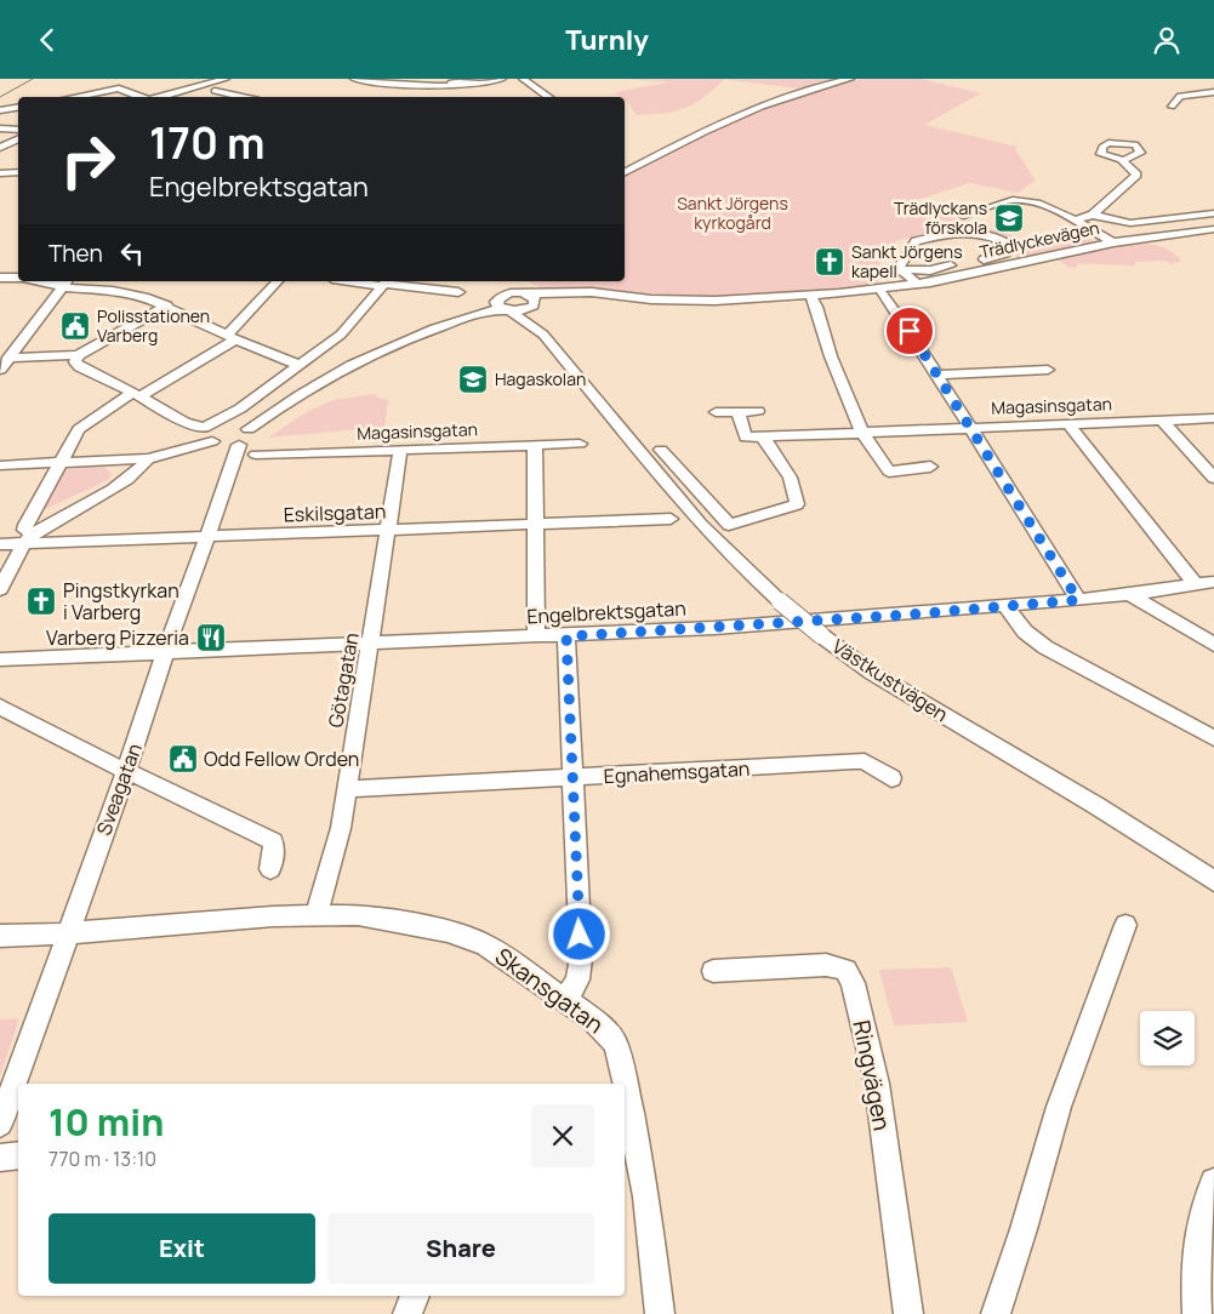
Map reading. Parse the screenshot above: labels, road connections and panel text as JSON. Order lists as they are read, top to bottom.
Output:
{
  "streets": {
    "street": [
      "Trädlyckevägen",
      "Magasinsgatan",
      "Eskilsgatan",
      "Engelbrektsgatan",
      "Götagatan",
      "Västkustvägen",
      "Egnahemsgatan",
      "Sveagatan",
      "Skansgatan",
      "Ringvägen"
    ]
  },
  "crossings": [
    ["Trädlyckevägen", "Västkustvägen"],
    ["Magasinsgatan", "Götagatan"],
    ["Eskilsgatan", "Götagatan"],
    ["Eskilsgatan", "Sveagatan"],
    ["Engelbrektsgatan", "Götagatan"],
    ["Engelbrektsgatan", "Sveagatan"],
    ["Götagatan", "Egnahemsgatan"],
    ["Götagatan", "Skansgatan"],
    ["Sveagatan", "Skansgatan"]
  ],
  "parks": ["Sankt Jörgens kyrkogård"],
  "places": {
    "school or university": ["Trädlyckans förskola", "Hagaskolan"],
    "church": ["Sankt Jörgens kapell", "Pingstkyrkan i Varberg"],
    "public building": ["Polisstationen Varberg", "Odd Fellow Orden"],
    "restaurant": ["Varberg Pizzeria"]
  },
  "page": {
    "header": "Turnly",
    "turn": ["170 m", "Engelbrektsgatan"],
    "then": "Then",
    "heading": ["10 min", "770 m · 13:10"],
    "buttons": ["Exit", "Share"]
  }
}
